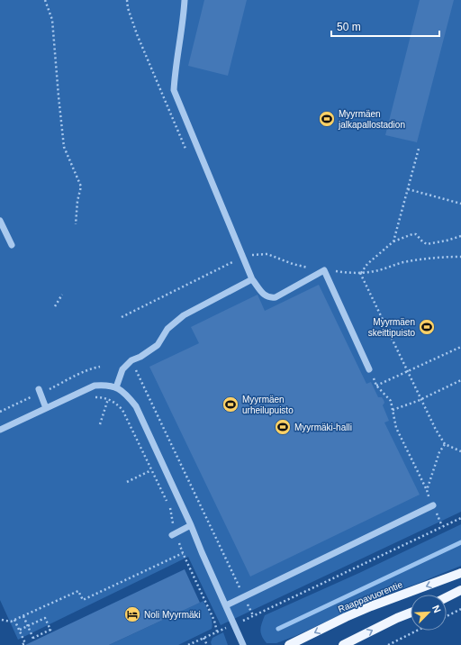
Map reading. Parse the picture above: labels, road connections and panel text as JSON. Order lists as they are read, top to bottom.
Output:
{
  "streets": {
    "main road": ["Raappavuorentie"]
  },
  "places": {
    "sports": [
      "Myyrmäen jalkapallostadion",
      "Myyrmäen skeittipuisto",
      "Myyrmäen urheilupuisto",
      "Myyrmäki-halli"
    ],
    "hotel": ["Noli Myyrmäki"]
  },
  "scale_bar": "50 m",
  "north": "top right"
}
